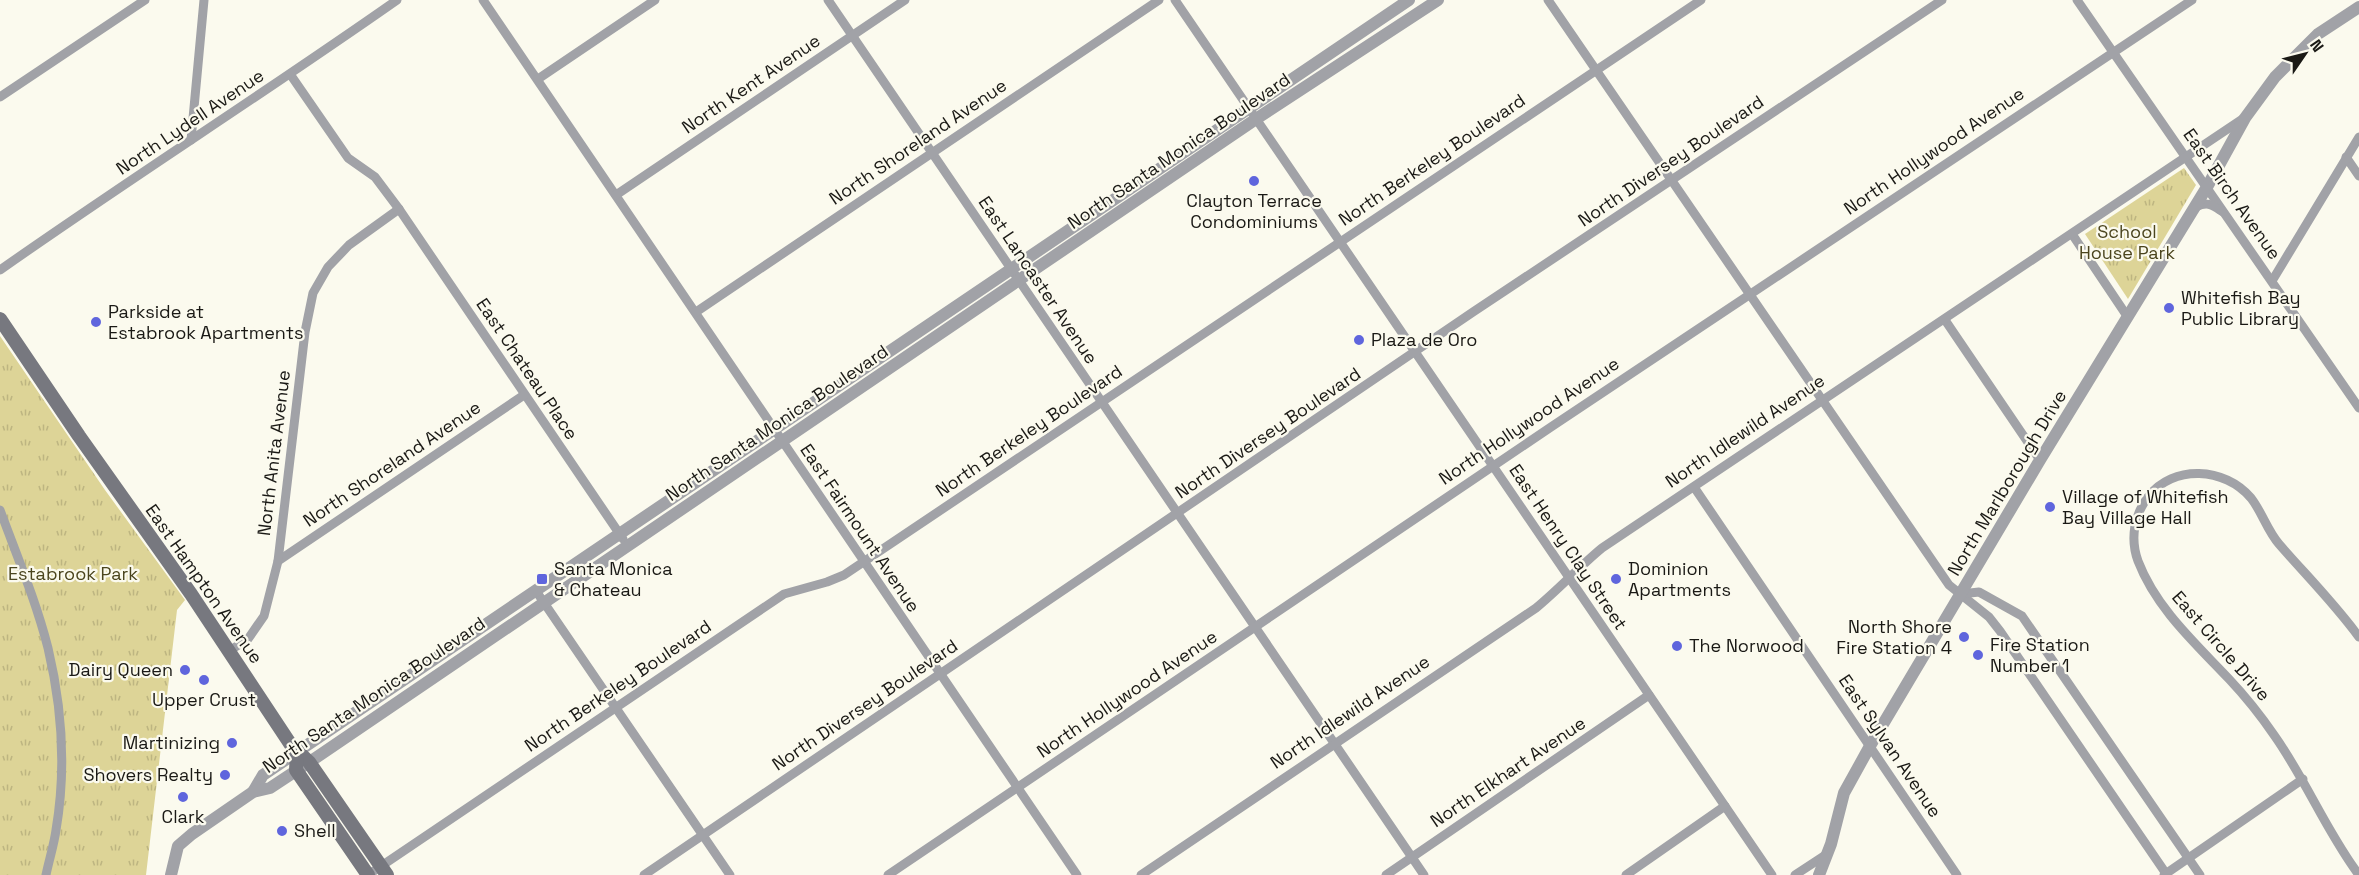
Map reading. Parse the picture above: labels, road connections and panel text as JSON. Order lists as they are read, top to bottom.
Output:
{
  "streets": {
    "main road": ["East Hampton Avenue"],
    "street": [
      "North Kent Avenue",
      "North Lydell Avenue",
      "North Shoreland Avenue",
      "North Santa Monica Boulevard",
      "North Hollywood Avenue",
      "North Berkeley Boulevard",
      "North Diversey Boulevard",
      "East Birch Avenue",
      "East Lancaster Avenue",
      "East Chateau Place",
      "North Idlewild Avenue",
      "North Anita Avenue",
      "North Marlborough Drive",
      "East Fairmount Avenue",
      "East Henry Clay Street",
      "East Circle Drive",
      "East Sylvan Avenue",
      "North Elkhart Avenue"
    ]
  },
  "crossings": [
    ["North Kent Avenue", "East Lancaster Avenue"],
    ["North Kent Avenue", "East Fairmount Avenue"],
    ["North Lydell Avenue", "East Chateau Place"],
    ["North Shoreland Avenue", "East Lancaster Avenue"],
    ["North Shoreland Avenue", "East Chateau Place"],
    ["North Shoreland Avenue", "North Anita Avenue"],
    ["North Shoreland Avenue", "East Fairmount Avenue"],
    ["North Santa Monica Boulevard", "East Lancaster Avenue"],
    ["North Santa Monica Boulevard", "East Chateau Place"],
    ["North Santa Monica Boulevard", "East Fairmount Avenue"],
    ["North Santa Monica Boulevard", "East Henry Clay Street"],
    ["North Santa Monica Boulevard", "East Hampton Avenue"],
    ["North Hollywood Avenue", "East Birch Avenue"],
    ["North Hollywood Avenue", "East Lancaster Avenue"],
    ["North Hollywood Avenue", "East Fairmount Avenue"],
    ["North Hollywood Avenue", "East Henry Clay Street"],
    ["North Berkeley Boulevard", "East Lancaster Avenue"],
    ["North Berkeley Boulevard", "East Fairmount Avenue"],
    ["North Berkeley Boulevard", "East Henry Clay Street"],
    ["North Berkeley Boulevard", "East Hampton Avenue"],
    ["North Diversey Boulevard", "East Lancaster Avenue"],
    ["North Diversey Boulevard", "East Fairmount Avenue"],
    ["North Diversey Boulevard", "East Henry Clay Street"],
    ["East Birch Avenue", "North Idlewild Avenue"],
    ["East Birch Avenue", "North Marlborough Drive"],
    ["East Lancaster Avenue", "North Idlewild Avenue"],
    ["East Lancaster Avenue", "North Elkhart Avenue"],
    ["East Chateau Place", "North Anita Avenue"],
    ["North Idlewild Avenue", "North Marlborough Drive"],
    ["North Idlewild Avenue", "East Henry Clay Street"],
    ["North Idlewild Avenue", "East Sylvan Avenue"],
    ["North Anita Avenue", "East Hampton Avenue"],
    ["North Marlborough Drive", "East Sylvan Avenue"],
    ["East Henry Clay Street", "North Elkhart Avenue"]
  ],
  "parks": ["School House Park", "Estabrook Park"],
  "places": {
    "other": [
      "Clayton Terrace Condominiums",
      "Whitefish Bay Public Library",
      "Parkside at Estabrook Apartments",
      "Plaza de Oro",
      "Village of Whitefish Bay Village Hall",
      "Dominion Apartments",
      "North Shore Fire Station 4",
      "The Norwood",
      "Fire Station Number 1",
      "Dairy Queen",
      "Upper Crust",
      "Martinizing",
      "Shovers Realty",
      "Clark",
      "Shell"
    ],
    "transit": ["Santa Monica & Chateau"]
  },
  "north": "top right"
}
